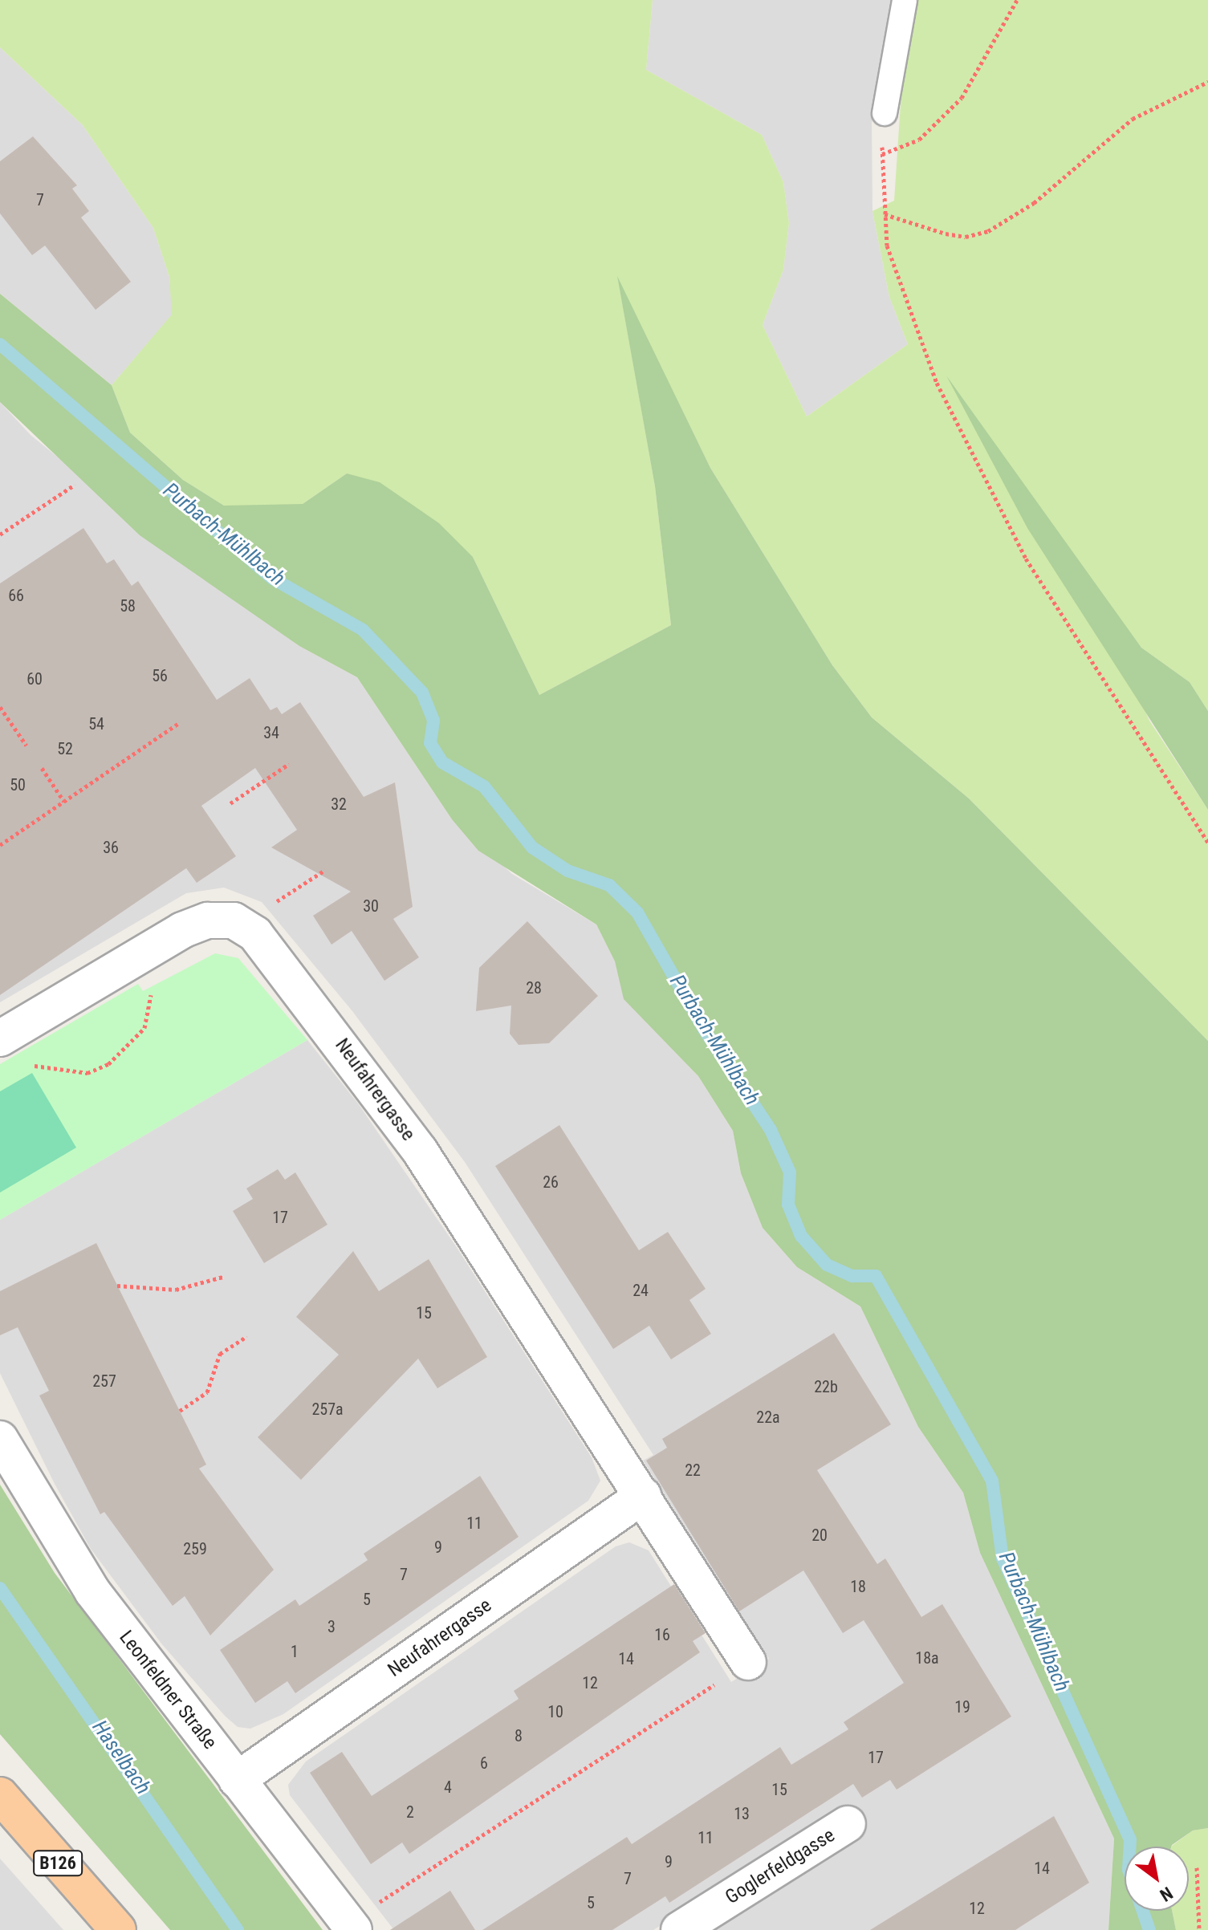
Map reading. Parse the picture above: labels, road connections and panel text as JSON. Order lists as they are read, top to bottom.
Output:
{
  "streets": {
    "main road": ["B126"],
    "street": ["Neufahrergasse", "Leonfeldner Straße", "Goglerfeldgasse"]
  },
  "crossings": [
    ["Neufahrergasse", "Leonfeldner Straße"]
  ],
  "water": ["Purbach-Mühlbach", "Haselbach"],
  "house_numbers": [
    "7",
    "66",
    "58",
    "56",
    "60",
    "54",
    "34",
    "52",
    "50",
    "32",
    "36",
    "30",
    "28",
    "26",
    "17",
    "24",
    "15",
    "257",
    "22b",
    "257a",
    "22a",
    "22",
    "11",
    "20",
    "9",
    "259",
    "7",
    "18",
    "5",
    "3",
    "16",
    "1",
    "18a",
    "14",
    "12",
    "19",
    "10",
    "8",
    "17",
    "6",
    "4",
    "15",
    "2",
    "13",
    "11",
    "9",
    "14",
    "7",
    "5",
    "12"
  ],
  "north": "bottom right"
}
